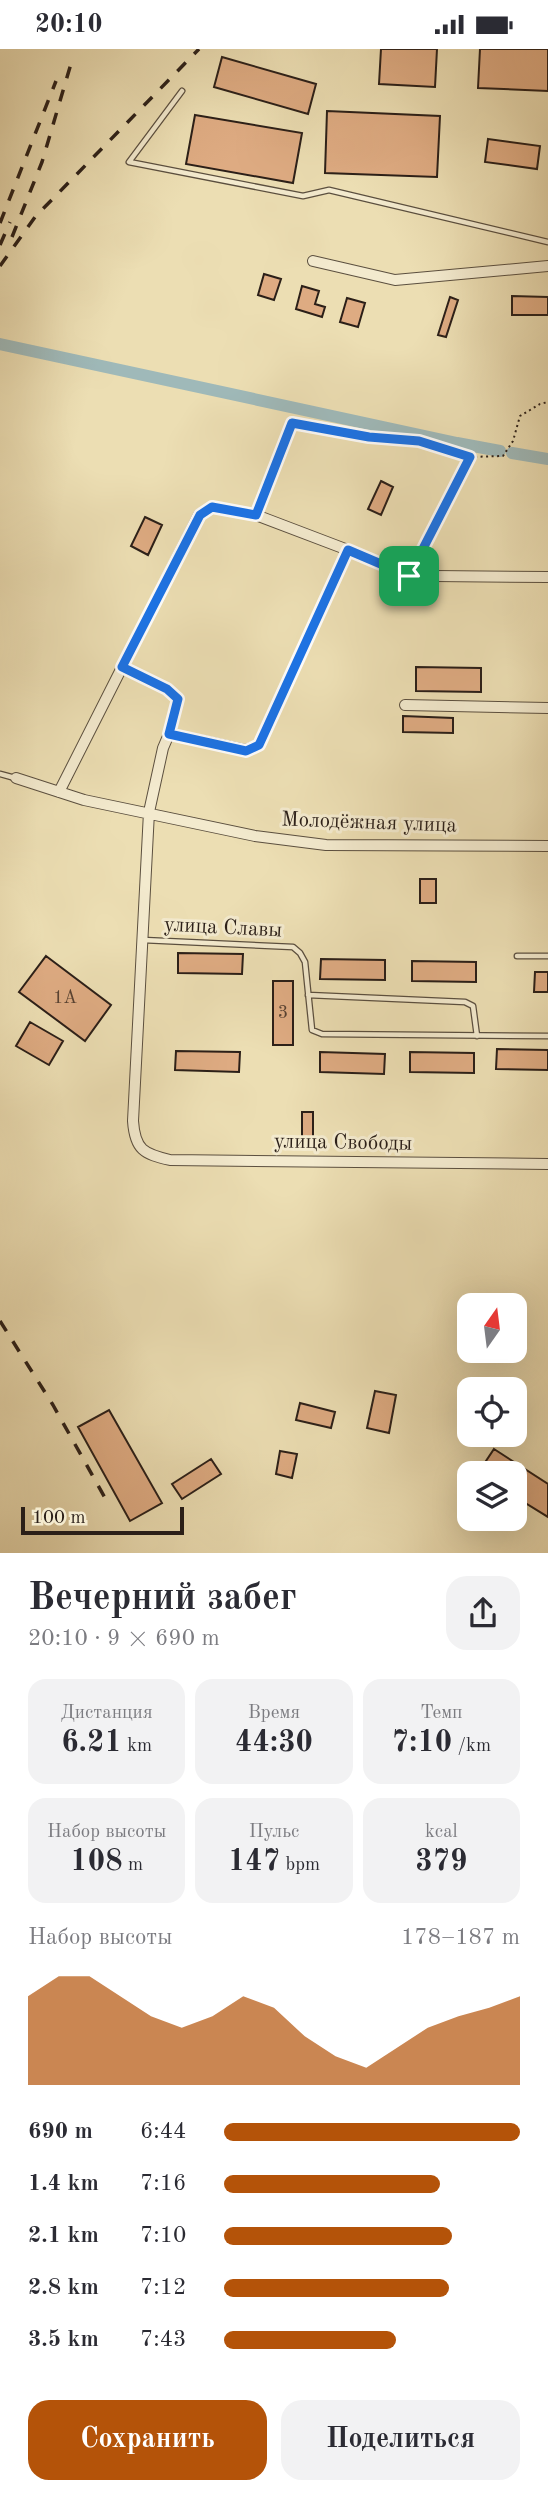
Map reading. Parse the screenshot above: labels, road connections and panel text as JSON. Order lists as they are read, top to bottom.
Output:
{
  "streets": {
    "street": ["Молодёжная улица", "улица Свободы"],
    "lane": ["улица Славы"]
  },
  "crossings": [
    ["улица Славы", "улица Свободы"]
  ],
  "house_numbers": ["1А", "3"],
  "scale_bar": "100 m",
  "north": "top",
  "page": {
    "status": "20:10",
    "scale": "100 m",
    "heading": ["Вечерний забег", "20:10 · 9 × 690 m"],
    "stats": [
      ["Дистанция", "6.21 km"],
      ["Время", "44:30"],
      ["Темп", "7:10 /km"],
      ["Набор высоты", "108 m"],
      ["Пульс", "147 bpm"],
      ["kcal", "379"]
    ],
    "chart": ["Набор высоты", "178–187 m"],
    "list": [
      {
        "name": "690 m",
        "note": "6:44"
      },
      {
        "name": "1.4 km",
        "note": "7:16"
      },
      {
        "name": "2.1 km",
        "note": "7:10"
      },
      {
        "name": "2.8 km",
        "note": "7:12"
      },
      {
        "name": "3.5 km",
        "note": "7:43"
      }
    ],
    "buttons": ["Сохранить", "Поделиться"]
  }
}
